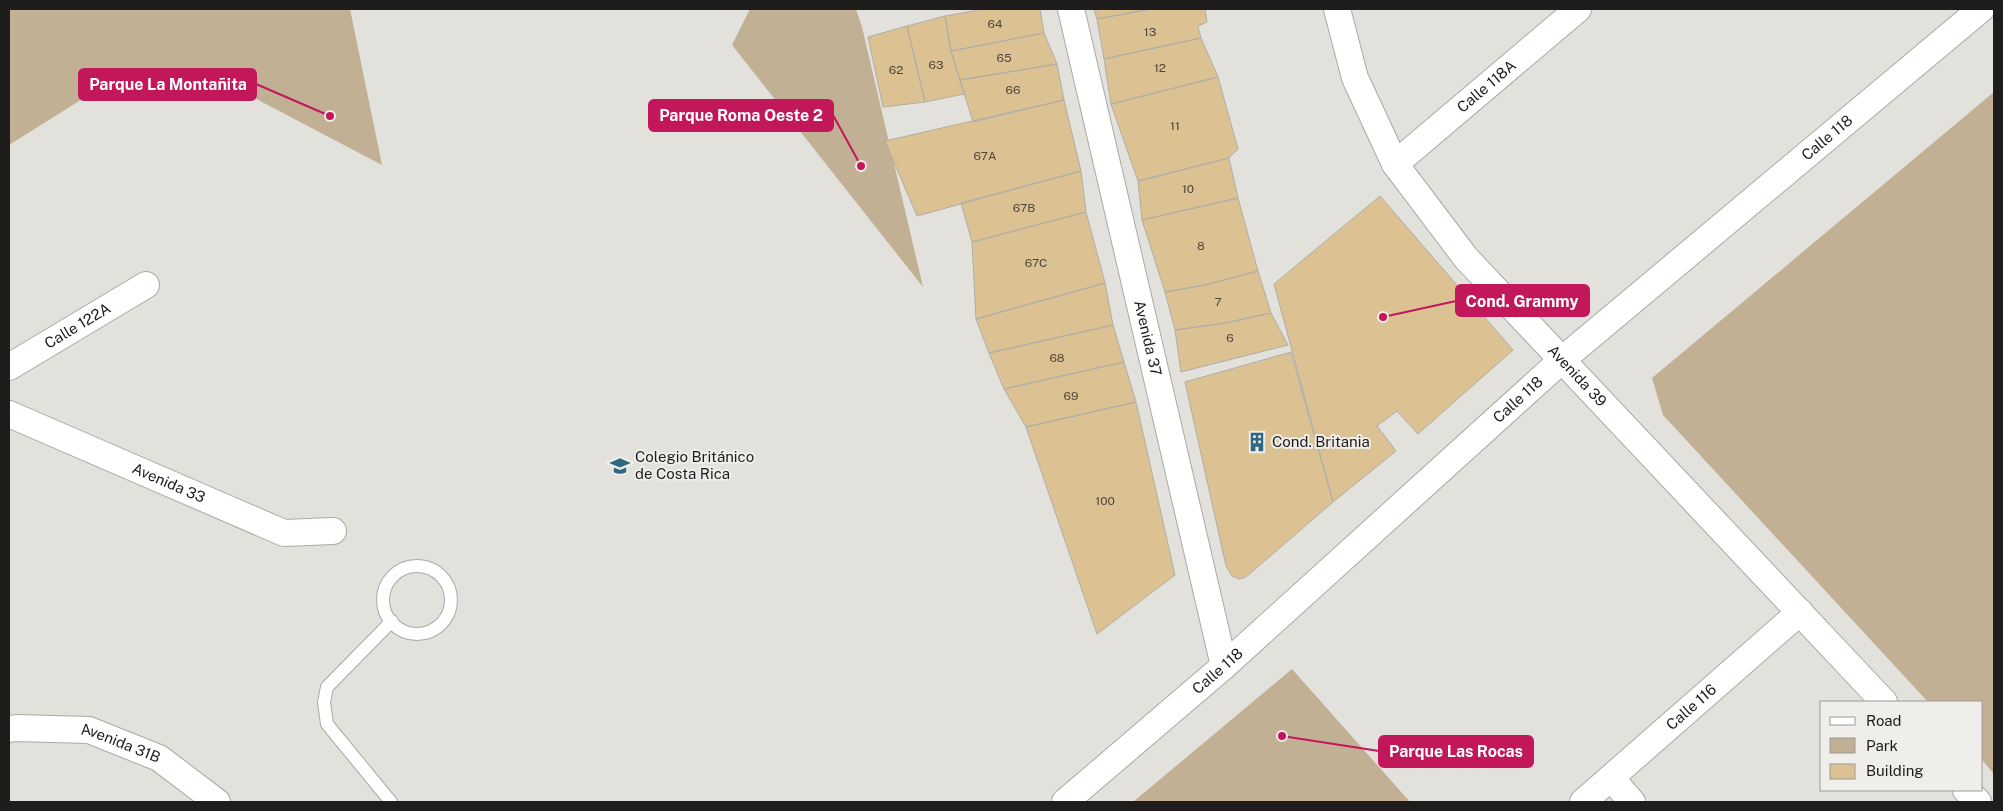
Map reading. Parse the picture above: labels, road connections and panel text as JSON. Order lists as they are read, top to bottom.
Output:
{
  "streets": {
    "street": [
      "Calle 118A",
      "Calle 118",
      "Calle 122A",
      "Avenida 37",
      "Avenida 39",
      "Avenida 33",
      "Calle 116",
      "Avenida 31B"
    ]
  },
  "crossings": [
    ["Calle 118A", "Avenida 39"],
    ["Calle 118", "Avenida 37"],
    ["Calle 118", "Avenida 39"],
    ["Avenida 39", "Calle 116"]
  ],
  "places": {
    "other": [
      "Parque La Montañita",
      "Parque Roma Oeste 2",
      "Cond. Grammy",
      "Parque Las Rocas"
    ],
    "building": ["Cond. Britania"],
    "school or university": ["Colegio Británico de Costa Rica"]
  },
  "house_numbers": [
    "64",
    "13",
    "65",
    "63",
    "12",
    "62",
    "66",
    "11",
    "67A",
    "10",
    "67B",
    "8",
    "67C",
    "7",
    "6",
    "68",
    "69",
    "100"
  ],
  "legend": ["Road", "Park", "Building"]
}
